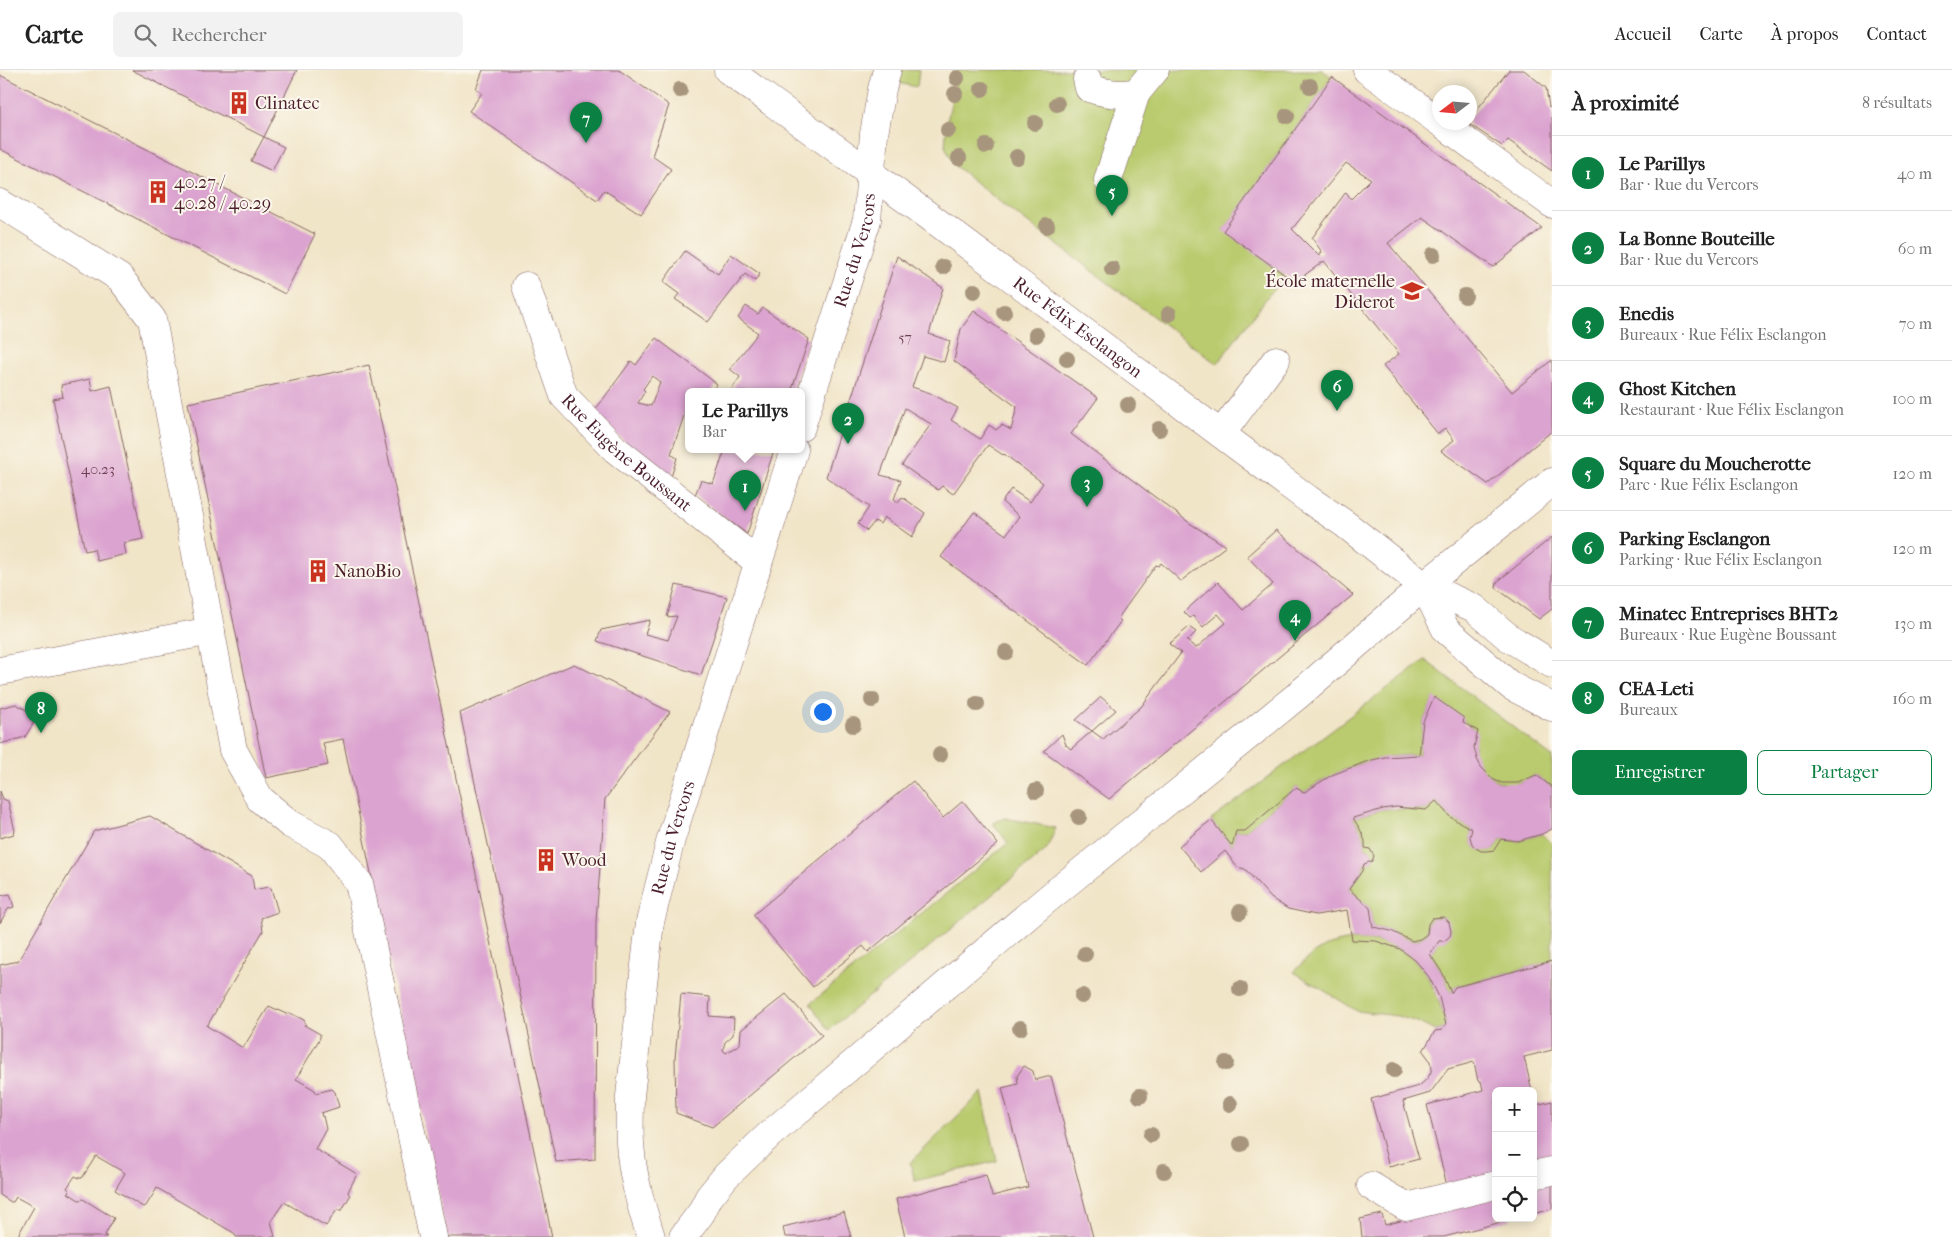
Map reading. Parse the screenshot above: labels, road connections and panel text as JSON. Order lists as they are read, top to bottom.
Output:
{
  "streets": {
    "street": ["Rue du Vercors", "Rue Félix Esclangon", "Rue Eugène Boussant"]
  },
  "crossings": [
    ["Rue du Vercors", "Rue Félix Esclangon"],
    ["Rue du Vercors", "Rue Eugène Boussant"]
  ],
  "places": {
    "building": [
      "Clinatec",
      "40.27 / 40.28 / 40.29",
      "NanoBio",
      "Wood"
    ],
    "school or university": ["École maternelle Diderot"]
  },
  "house_numbers": ["57", "40.23"],
  "north": "left",
  "page": {
    "header": "Carte",
    "search": "Rechercher",
    "nav": [
      "Accueil",
      "Carte",
      "À propos",
      "Contact"
    ],
    "heading": ["À proximité", "8 résultats"],
    "pins": [
      "7",
      "5",
      "6",
      "2",
      "3",
      "1",
      "4",
      "8"
    ],
    "list": [
      {
        "mark": "1",
        "name": "Le Parillys",
        "note": "Bar · Rue du Vercors",
        "value": "40 m"
      },
      {
        "mark": "2",
        "name": "La Bonne Bouteille",
        "note": "Bar · Rue du Vercors",
        "value": "60 m"
      },
      {
        "mark": "3",
        "name": "Enedis",
        "note": "Bureaux · Rue Félix Esclangon",
        "value": "70 m"
      },
      {
        "mark": "4",
        "name": "Ghost Kitchen",
        "note": "Restaurant · Rue Félix Esclangon",
        "value": "100 m"
      },
      {
        "mark": "5",
        "name": "Square du Moucherotte",
        "note": "Parc · Rue Félix Esclangon",
        "value": "120 m"
      },
      {
        "mark": "6",
        "name": "Parking Esclangon",
        "note": "Parking · Rue Félix Esclangon",
        "value": "120 m"
      },
      {
        "mark": "7",
        "name": "Minatec Entreprises BHT2",
        "note": "Bureaux · Rue Eugène Boussant",
        "value": "130 m"
      },
      {
        "mark": "8",
        "name": "CEA-Leti",
        "note": "Bureaux",
        "value": "160 m"
      }
    ],
    "popup": ["Le Parillys", "Bar"],
    "buttons": ["Enregistrer", "Partager"],
    "map_buttons": ["+", "−"]
  }
}
